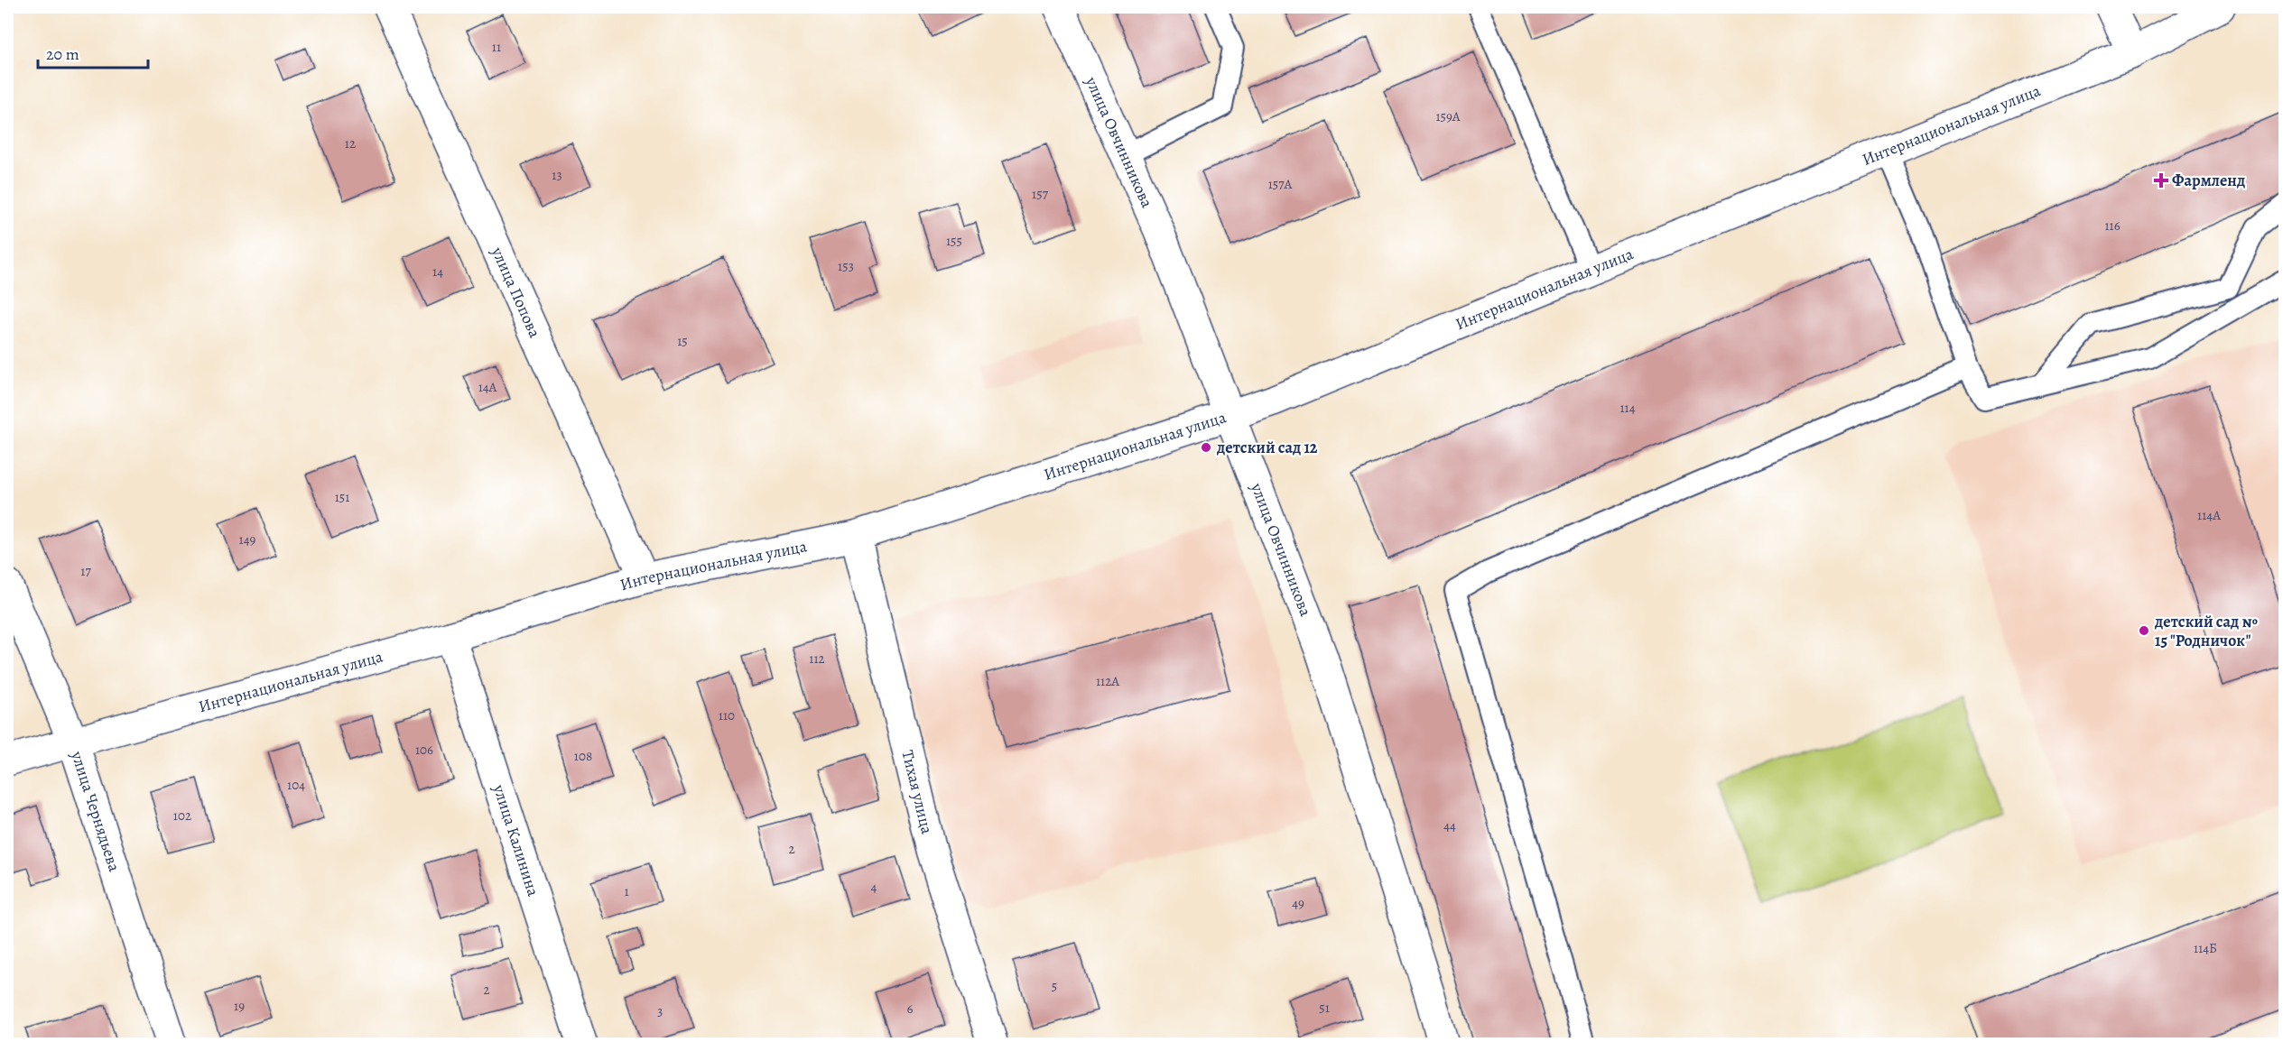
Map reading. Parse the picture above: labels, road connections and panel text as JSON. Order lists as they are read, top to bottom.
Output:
{
  "streets": {
    "street": [
      "Интернациональная улица",
      "улица Овчинникова",
      "улица Попова",
      "Тихая улица",
      "улица Чернядьева",
      "улица Калинина"
    ]
  },
  "crossings": [
    ["Интернациональная улица", "улица Овчинникова"],
    ["Интернациональная улица", "улица Попова"],
    ["Интернациональная улица", "Тихая улица"],
    ["Интернациональная улица", "улица Чернядьева"],
    ["Интернациональная улица", "улица Калинина"]
  ],
  "places": {
    "health": ["Фармленд"],
    "other": ["детский сад 12", "детский сад № 15 \"Родничок\""]
  },
  "house_numbers": [
    "11",
    "159А",
    "12",
    "13",
    "157А",
    "157",
    "116",
    "155",
    "153",
    "14",
    "15",
    "14А",
    "114",
    "151",
    "114А",
    "149",
    "17",
    "112",
    "112А",
    "110",
    "106",
    "108",
    "104",
    "102",
    "44",
    "2",
    "4",
    "1",
    "49",
    "114Б",
    "5",
    "2",
    "19",
    "51",
    "6",
    "3"
  ],
  "scale_bar": "20 m"
}
